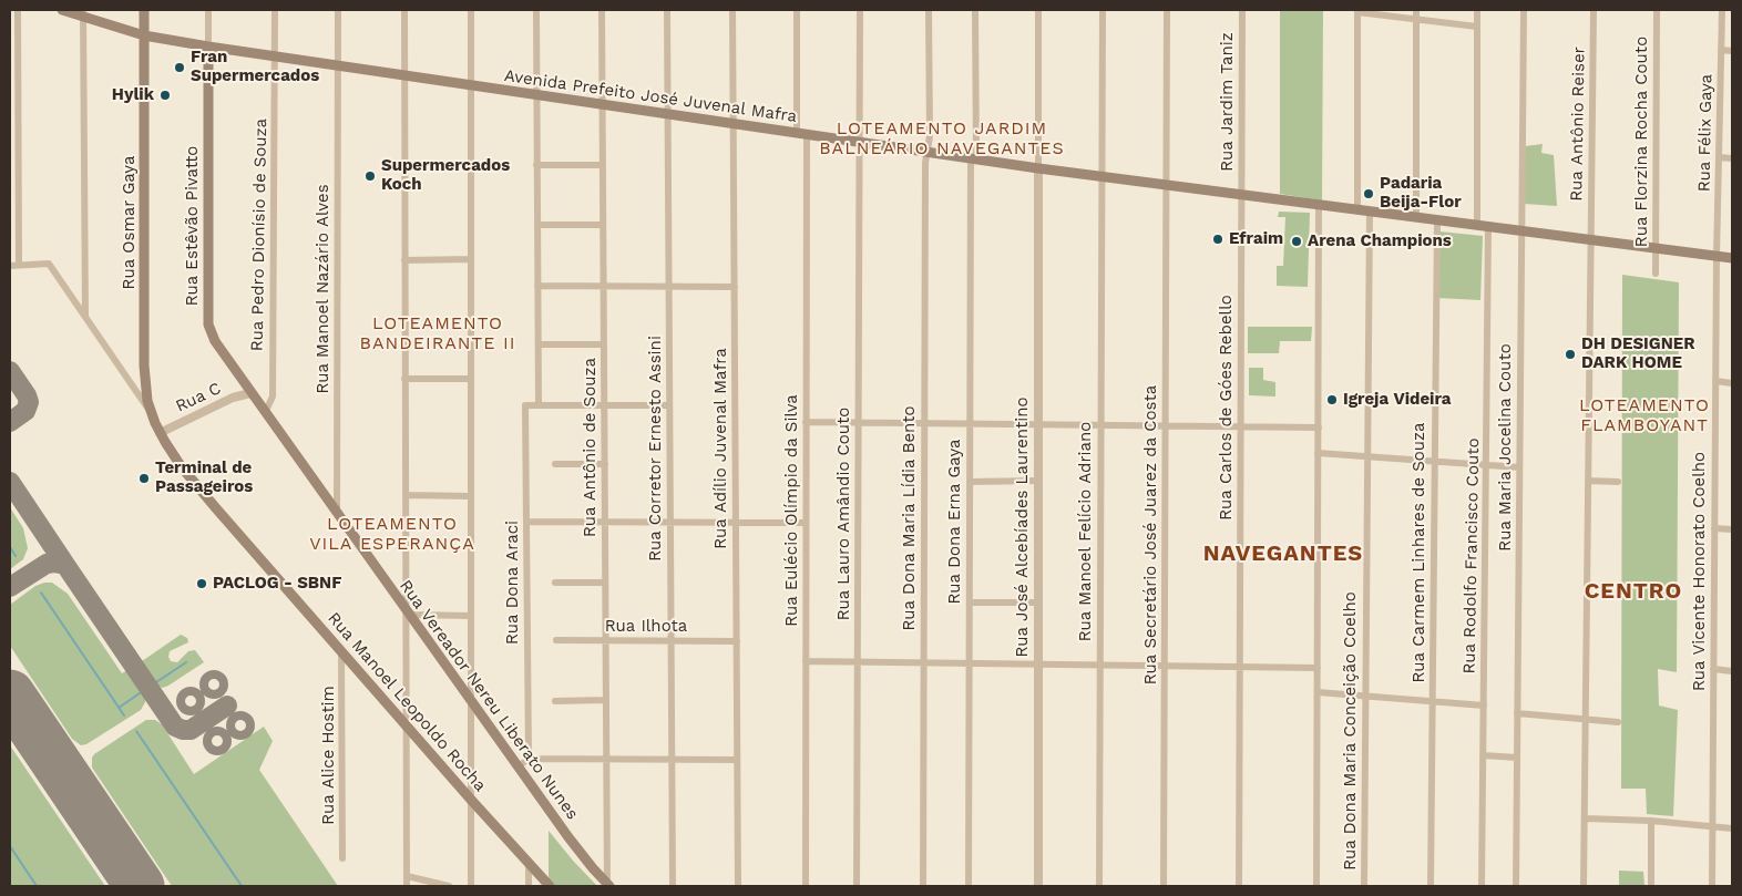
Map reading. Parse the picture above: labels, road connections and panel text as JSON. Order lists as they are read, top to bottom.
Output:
{
  "streets": {
    "main road": [
      "Avenida Prefeito José Juvenal Mafra",
      "Rua Osmar Gaya",
      "Rua Estêvão Pivatto",
      "Rua Vereador Nereu Liberato Nunes",
      "Rua Manoel Leopoldo Rocha"
    ],
    "street": [
      "Rua Jardim Taniz",
      "Rua Antônio Reiser",
      "Rua Félix Gaya",
      "Rua Florzina Rocha Couto",
      "Rua Pedro Dionísio de Souza",
      "Rua Manoel Nazário Alves",
      "Rua C",
      "Rua Carlos de Góes Rebello",
      "Rua Antônio de Souza",
      "Rua Maria Jocelina Couto",
      "Rua Corretor Ernesto Assini",
      "Rua Adílio Juvenal Mafra",
      "Rua Eulécio Olímpio da Silva",
      "Rua Lauro Amândio Couto",
      "Rua Dona Maria Lídia Bento",
      "Rua Dona Erna Gaya",
      "Rua José Alcebíades Laurentino",
      "Rua Manoel Felício Adriano",
      "Rua Secretário José Juarez da Costa",
      "Rua Carmem Linhares de Souza",
      "Rua Rodolfo Francisco Couto",
      "Rua Vicente Honorato Coelho",
      "Rua Dona Araci",
      "Rua Ilhota",
      "Rua Dona Maria Conceição Coelho",
      "Rua Alice Hostim"
    ]
  },
  "crossings": [
    ["Avenida Prefeito José Juvenal Mafra", "Rua Jardim Taniz"],
    ["Avenida Prefeito José Juvenal Mafra", "Rua Antônio Reiser"],
    ["Avenida Prefeito José Juvenal Mafra", "Rua Félix Gaya"],
    ["Avenida Prefeito José Juvenal Mafra", "Rua Florzina Rocha Couto"],
    ["Avenida Prefeito José Juvenal Mafra", "Rua Osmar Gaya"],
    ["Avenida Prefeito José Juvenal Mafra", "Rua Estêvão Pivatto"],
    ["Avenida Prefeito José Juvenal Mafra", "Rua Pedro Dionísio de Souza"],
    ["Avenida Prefeito José Juvenal Mafra", "Rua Manoel Nazário Alves"],
    ["Avenida Prefeito José Juvenal Mafra", "Rua Carlos de Góes Rebello"],
    ["Avenida Prefeito José Juvenal Mafra", "Rua Antônio de Souza"],
    ["Avenida Prefeito José Juvenal Mafra", "Rua Maria Jocelina Couto"],
    ["Avenida Prefeito José Juvenal Mafra", "Rua Corretor Ernesto Assini"],
    ["Avenida Prefeito José Juvenal Mafra", "Rua Adílio Juvenal Mafra"],
    ["Avenida Prefeito José Juvenal Mafra", "Rua Eulécio Olímpio da Silva"],
    ["Avenida Prefeito José Juvenal Mafra", "Rua Lauro Amândio Couto"],
    ["Avenida Prefeito José Juvenal Mafra", "Rua Dona Maria Lídia Bento"],
    ["Avenida Prefeito José Juvenal Mafra", "Rua Dona Erna Gaya"],
    ["Avenida Prefeito José Juvenal Mafra", "Rua José Alcebíades Laurentino"],
    ["Avenida Prefeito José Juvenal Mafra", "Rua Manoel Felício Adriano"],
    ["Avenida Prefeito José Juvenal Mafra", "Rua Secretário José Juarez da Costa"],
    ["Avenida Prefeito José Juvenal Mafra", "Rua Carmem Linhares de Souza"],
    ["Avenida Prefeito José Juvenal Mafra", "Rua Rodolfo Francisco Couto"],
    ["Avenida Prefeito José Juvenal Mafra", "Rua Vicente Honorato Coelho"],
    ["Avenida Prefeito José Juvenal Mafra", "Rua Dona Maria Conceição Coelho"],
    ["Rua Jardim Taniz", "Rua Carlos de Góes Rebello"],
    ["Rua Félix Gaya", "Rua Vicente Honorato Coelho"],
    ["Rua Osmar Gaya", "Rua C"],
    ["Rua Osmar Gaya", "Rua Manoel Leopoldo Rocha"],
    ["Rua Estêvão Pivatto", "Rua C"],
    ["Rua Estêvão Pivatto", "Rua Vereador Nereu Liberato Nunes"],
    ["Rua Pedro Dionísio de Souza", "Rua Vereador Nereu Liberato Nunes"],
    ["Rua Manoel Nazário Alves", "Rua Vereador Nereu Liberato Nunes"],
    ["Rua C", "Rua Vereador Nereu Liberato Nunes"],
    ["Rua C", "Rua Manoel Leopoldo Rocha"],
    ["Rua Antônio de Souza", "Rua Ilhota"],
    ["Rua Antônio de Souza", "Rua Vereador Nereu Liberato Nunes"],
    ["Rua Corretor Ernesto Assini", "Rua Ilhota"],
    ["Rua Adílio Juvenal Mafra", "Rua Ilhota"],
    ["Rua Manoel Leopoldo Rocha", "Rua Alice Hostim"]
  ],
  "districts": [
    "LOTEAMENTO JARDIM BALNEÁRIO NAVEGANTES",
    "LOTEAMENTO BANDEIRANTE II",
    "LOTEAMENTO FLAMBOYANT",
    "LOTEAMENTO VILA ESPERANÇA",
    "NAVEGANTES",
    "CENTRO"
  ],
  "places": [
    "Fran Supermercados",
    "Hylik",
    "Supermercados Koch",
    "Padaria Beija-Flor",
    "Efraim",
    "Arena Champions",
    "DH DESIGNER DARK HOME",
    "Igreja Videira",
    "Terminal de Passageiros",
    "PACLOG - SBNF"
  ]
}
